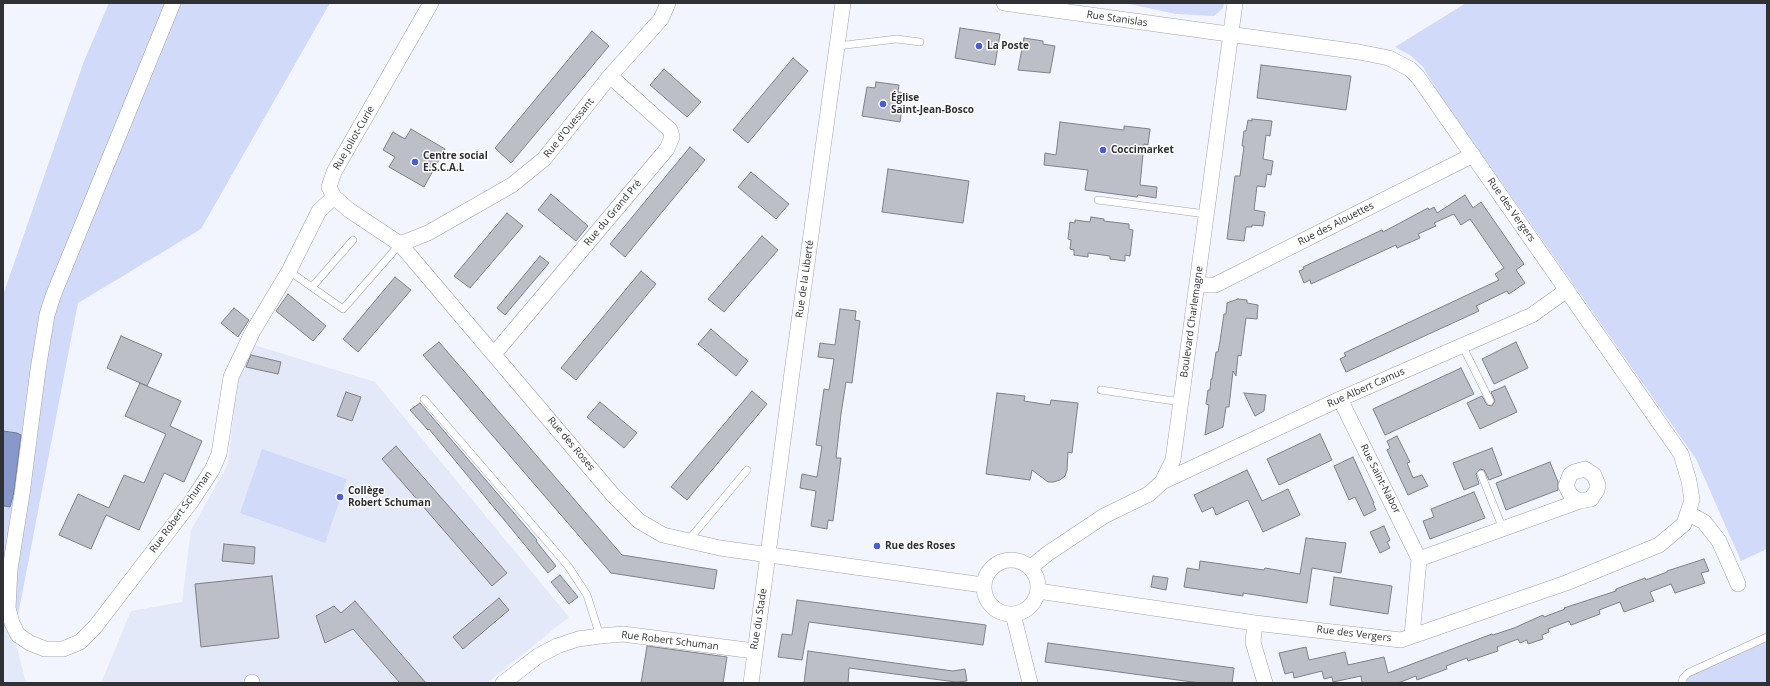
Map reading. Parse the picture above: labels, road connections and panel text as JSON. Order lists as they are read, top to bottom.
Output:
{
  "streets": {
    "street": [
      "Rue Stanislas",
      "Rue d'Ouessant",
      "Rue Joliot-Curie",
      "Rue des Vergers",
      "Rue du Grand Pré",
      "Rue des Alouettes",
      "Rue de la Liberté",
      "Boulevard Charlemagne",
      "Rue Albert Camus",
      "Rue des Roses",
      "Rue Saint-Nabor",
      "Rue Robert Schuman",
      "Rue du Stade"
    ]
  },
  "crossings": [
    ["Rue Stanislas", "Rue des Vergers"],
    ["Rue Stanislas", "Boulevard Charlemagne"],
    ["Rue d'Ouessant", "Rue du Grand Pré"],
    ["Rue d'Ouessant", "Rue des Roses"],
    ["Rue Joliot-Curie", "Rue des Roses"],
    ["Rue des Vergers", "Rue des Alouettes"],
    ["Rue des Vergers", "Boulevard Charlemagne"],
    ["Rue des Vergers", "Rue Albert Camus"],
    ["Rue des Vergers", "Rue des Roses"],
    ["Rue du Grand Pré", "Rue des Roses"],
    ["Rue des Alouettes", "Boulevard Charlemagne"],
    ["Rue de la Liberté", "Rue des Roses"],
    ["Rue de la Liberté", "Rue du Stade"],
    ["Boulevard Charlemagne", "Rue Albert Camus"],
    ["Boulevard Charlemagne", "Rue des Roses"],
    ["Rue Albert Camus", "Rue Saint-Nabor"],
    ["Rue des Roses", "Rue du Stade"],
    ["Rue Robert Schuman", "Rue du Stade"]
  ],
  "places": [
    "La Poste",
    "Église Saint-Jean-Bosco",
    "Coccimarket",
    "Centre social E.S.C.A.L",
    "Collège Robert Schuman",
    "Rue des Roses"
  ]
}
